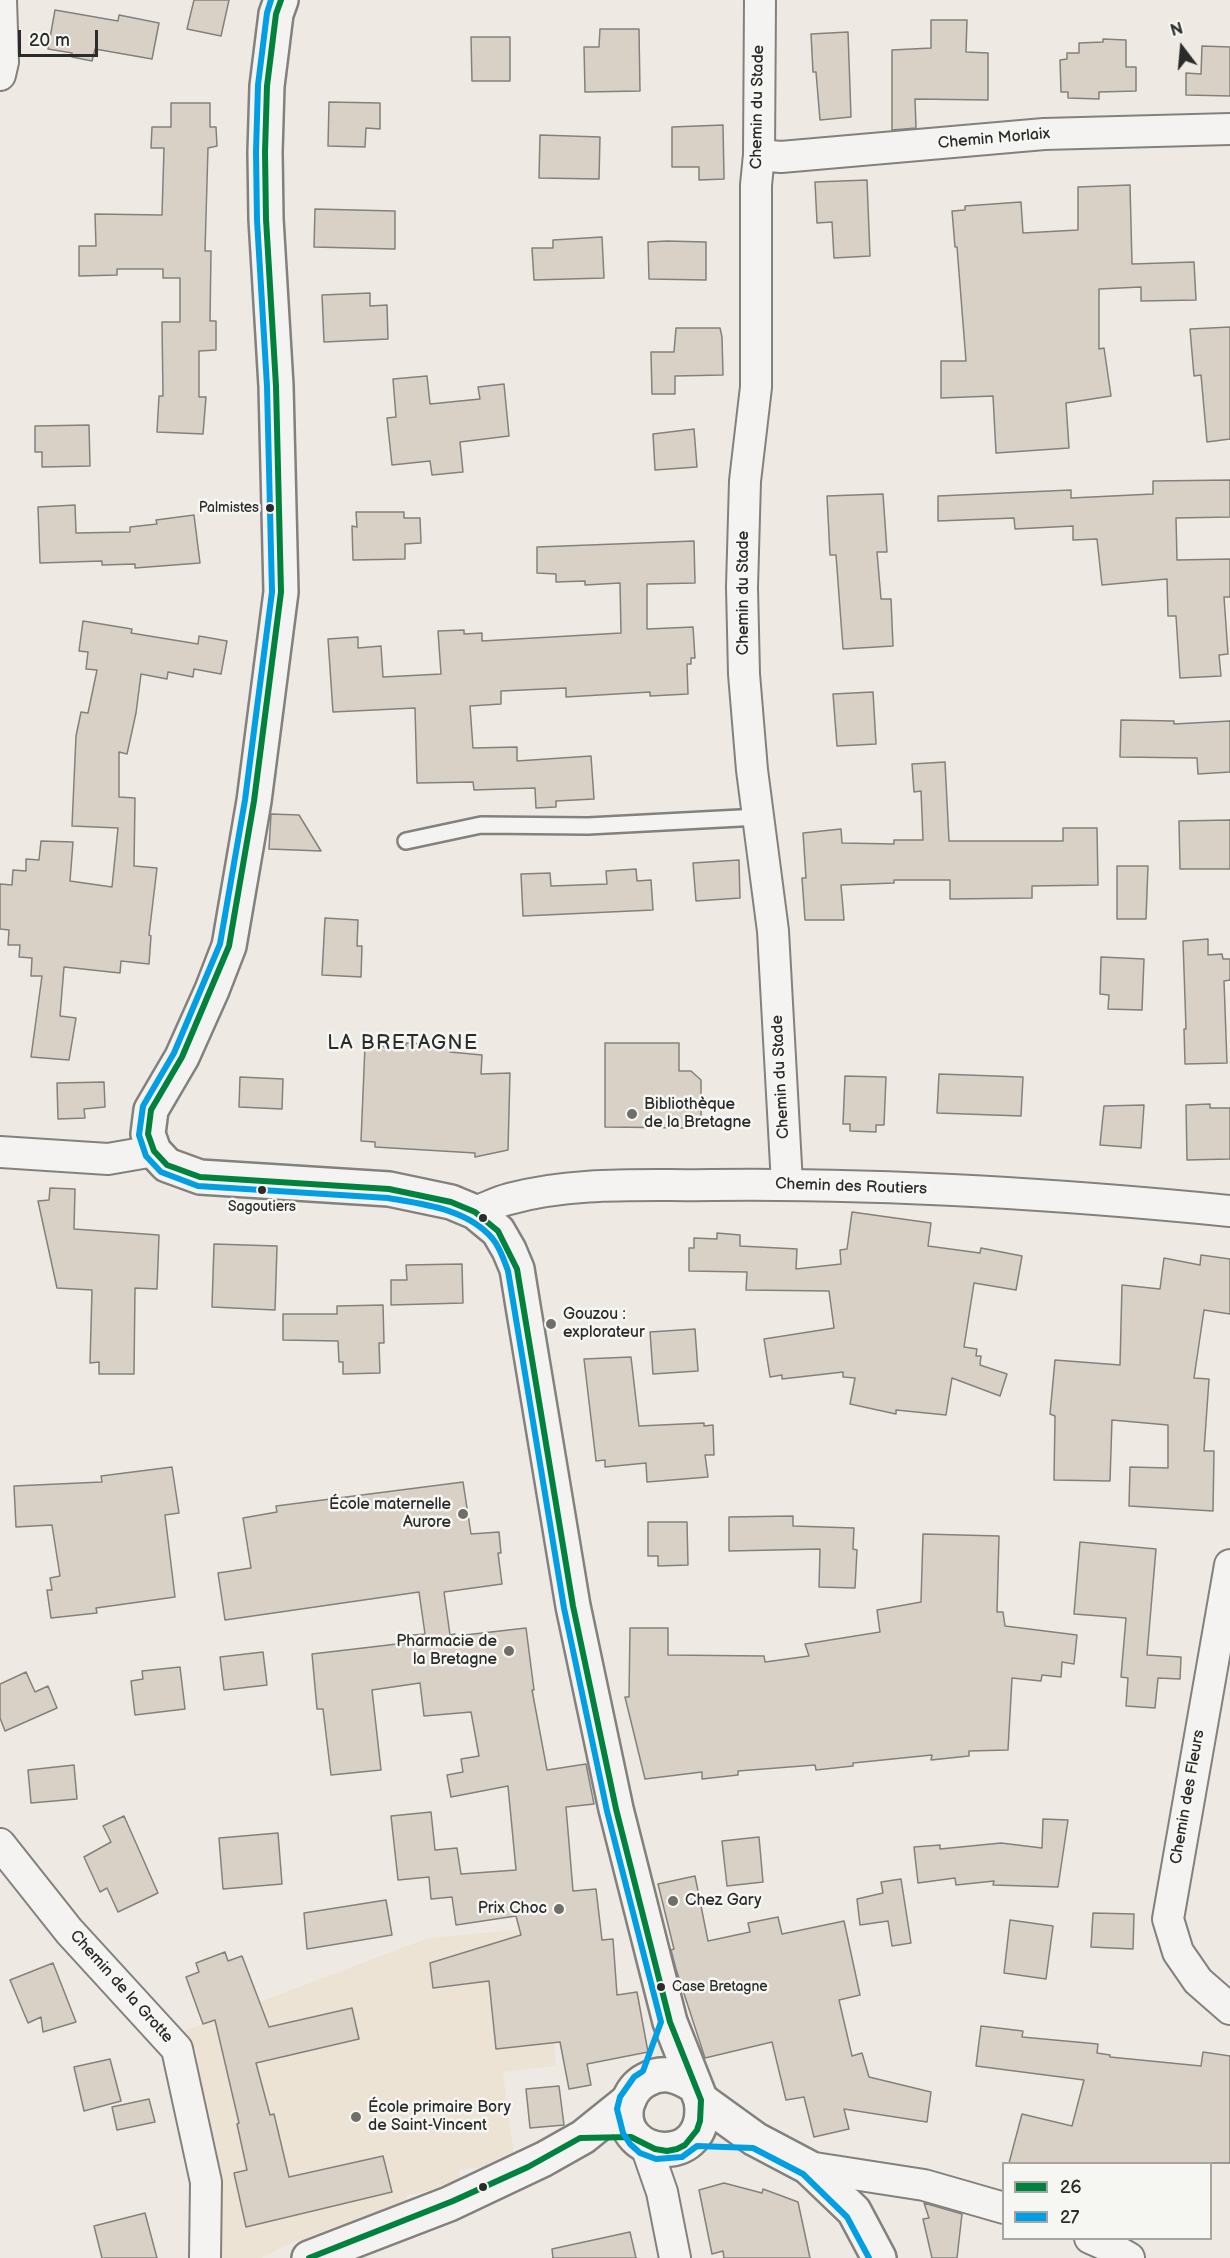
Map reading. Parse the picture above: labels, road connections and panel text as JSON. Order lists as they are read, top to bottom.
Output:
{
  "streets": {
    "street": [
      "Chemin du Stade",
      "Chemin Morlaix",
      "Chemin des Routiers",
      "Chemin des Fleurs",
      "Chemin de la Grotte"
    ]
  },
  "crossings": [
    ["Chemin du Stade", "Chemin Morlaix"],
    ["Chemin du Stade", "Chemin des Routiers"]
  ],
  "districts": ["LA BRETAGNE"],
  "places": [
    "Palmistes",
    "Bibliothèque de la Bretagne",
    "Sagoutiers",
    "Gouzou : explorateur",
    "École maternelle Aurore",
    "Pharmacie de la Bretagne",
    "Chez Gary",
    "Prix Choc",
    "Case Bretagne",
    "École primaire Bory de Saint-Vincent"
  ],
  "lines": ["transit line 26", "transit line 27"],
  "legend": ["26", "27"],
  "scale_bar": "20 m",
  "north": "top"
}
